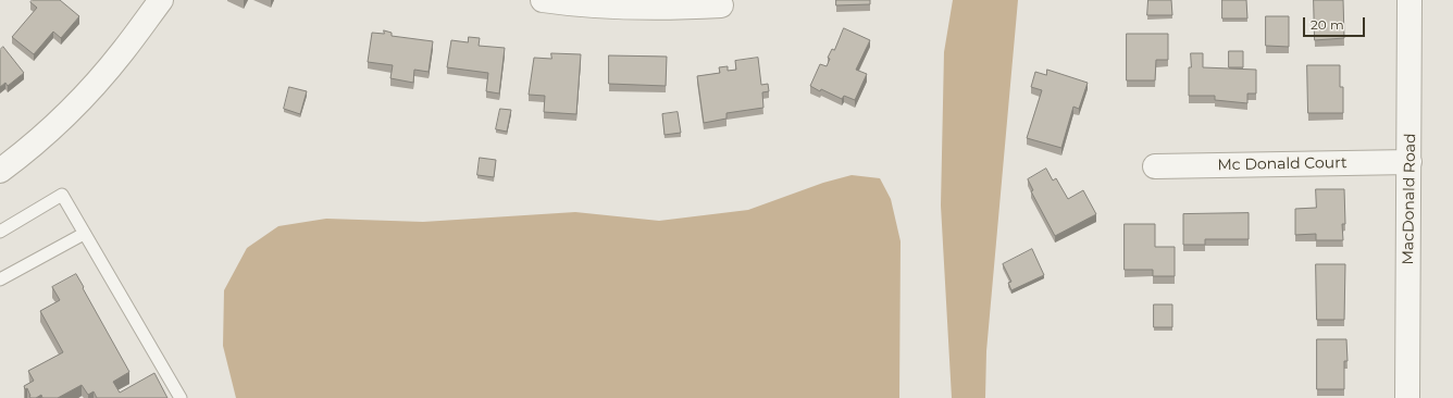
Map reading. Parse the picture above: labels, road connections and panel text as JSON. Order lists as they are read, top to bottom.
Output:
{
  "streets": {
    "street": ["Mc Donald Court", "MacDonald Road"]
  },
  "crossings": [
    ["Mc Donald Court", "MacDonald Road"]
  ],
  "scale_bar": "20 m"
}
